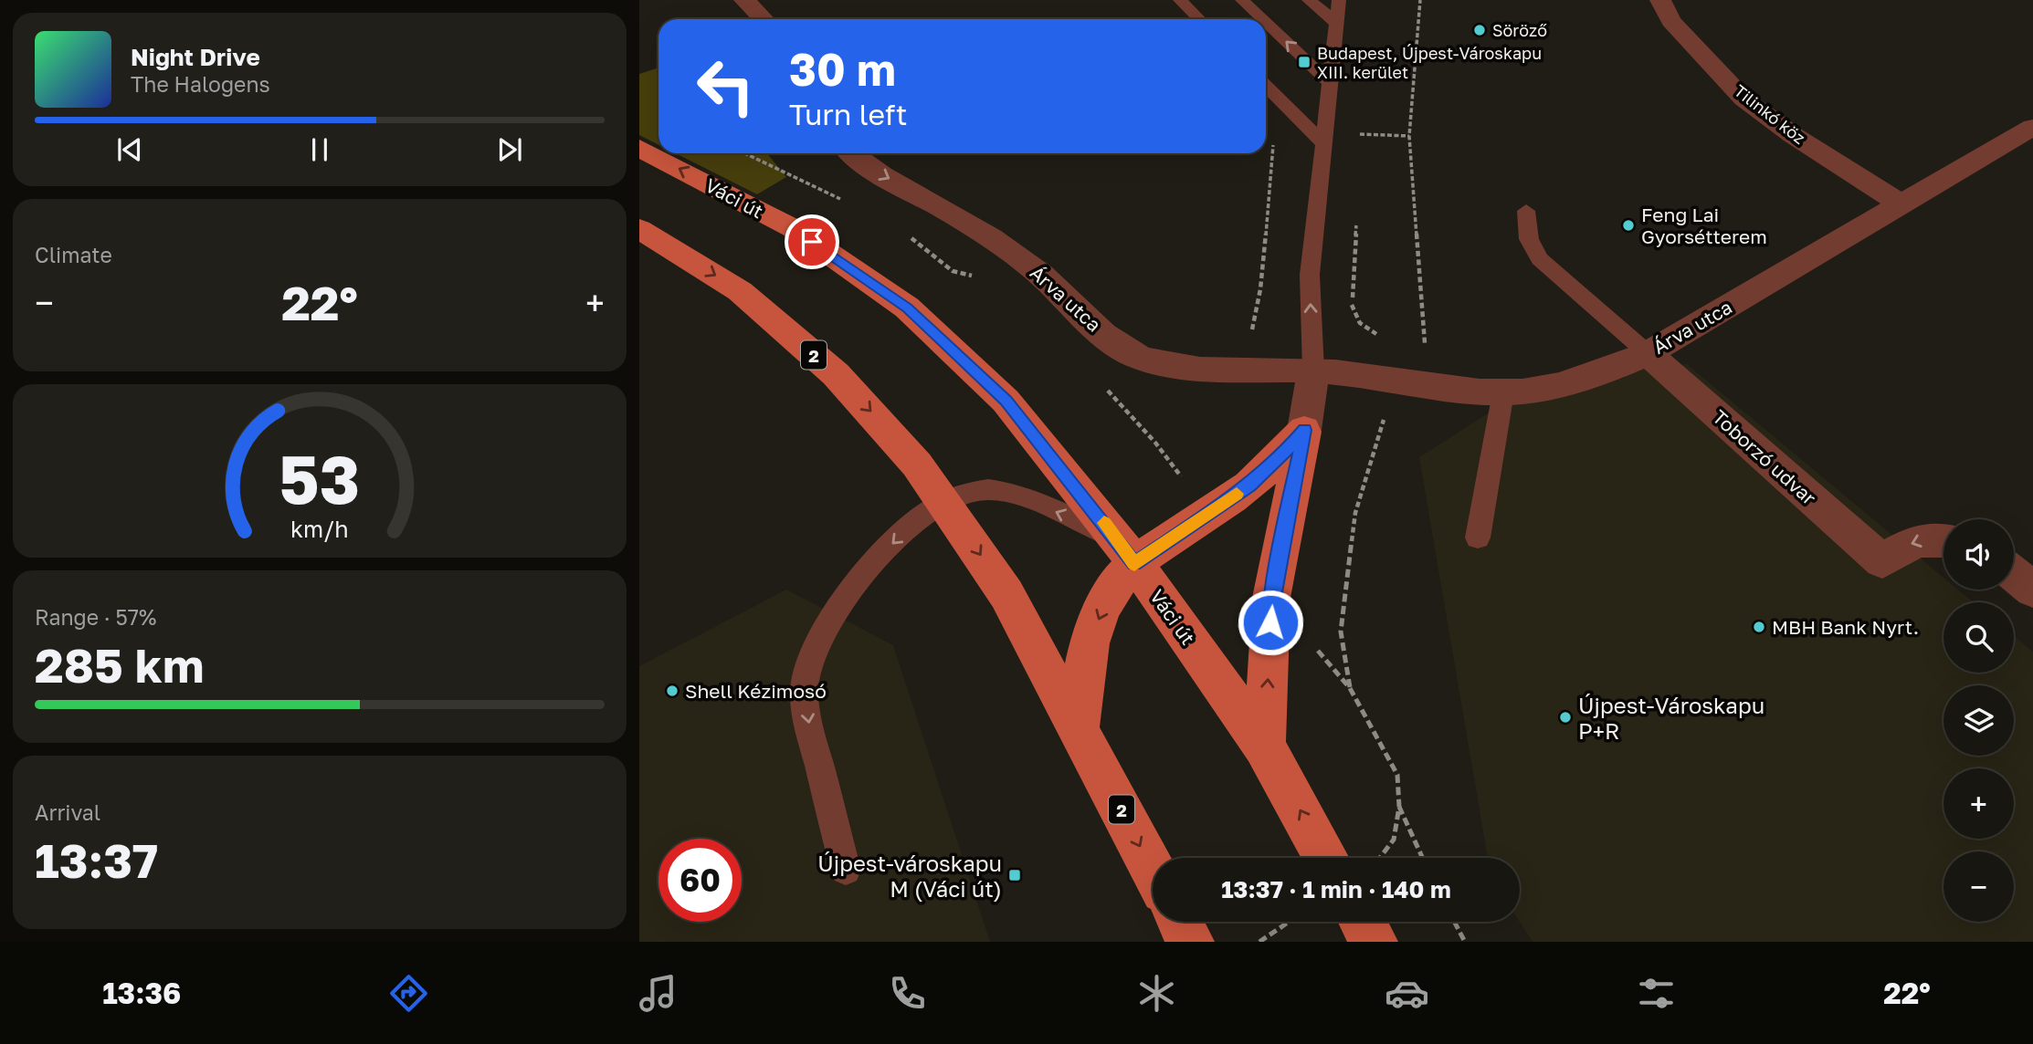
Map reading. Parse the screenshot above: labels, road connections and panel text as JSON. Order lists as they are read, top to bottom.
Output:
{
  "streets": {
    "main road": ["Váci út", "2"],
    "street": ["Tilinkó köz", "Árva utca", "Toborzó udvar"]
  },
  "crossings": [
    ["Tilinkó köz", "Árva utca"],
    ["Árva utca", "Toborzó udvar"]
  ],
  "one_way": ["Toborzó udvar"],
  "places": {
    "other": [
      "Söröző",
      "Feng Lai Gyorsétterem",
      "MBH Bank Nyrt.",
      "Shell Kézimosó",
      "Újpest-Városkapu P+R"
    ],
    "transit": ["Budapest, Újpest-Városkapu XIII. kerület", "Újpest-városkapu M (Váci út)"]
  },
  "page": {
    "turn": ["30 m", "Turn left"],
    "song": ["Night Drive", "The Halogens"],
    "tile": [
      "Climate",
      ["Range · 57%", "285 km"],
      ["Arrival", "13:37"]
    ],
    "heat": ["−", "22°", "+"],
    "map_buttons": ["+", "−"],
    "limit": "60",
    "trip": "13:37 · 1 min · 140 m",
    "tabs": ["13:36", "22°"],
    "gauge": ["53", "km/h"]
  }
}
